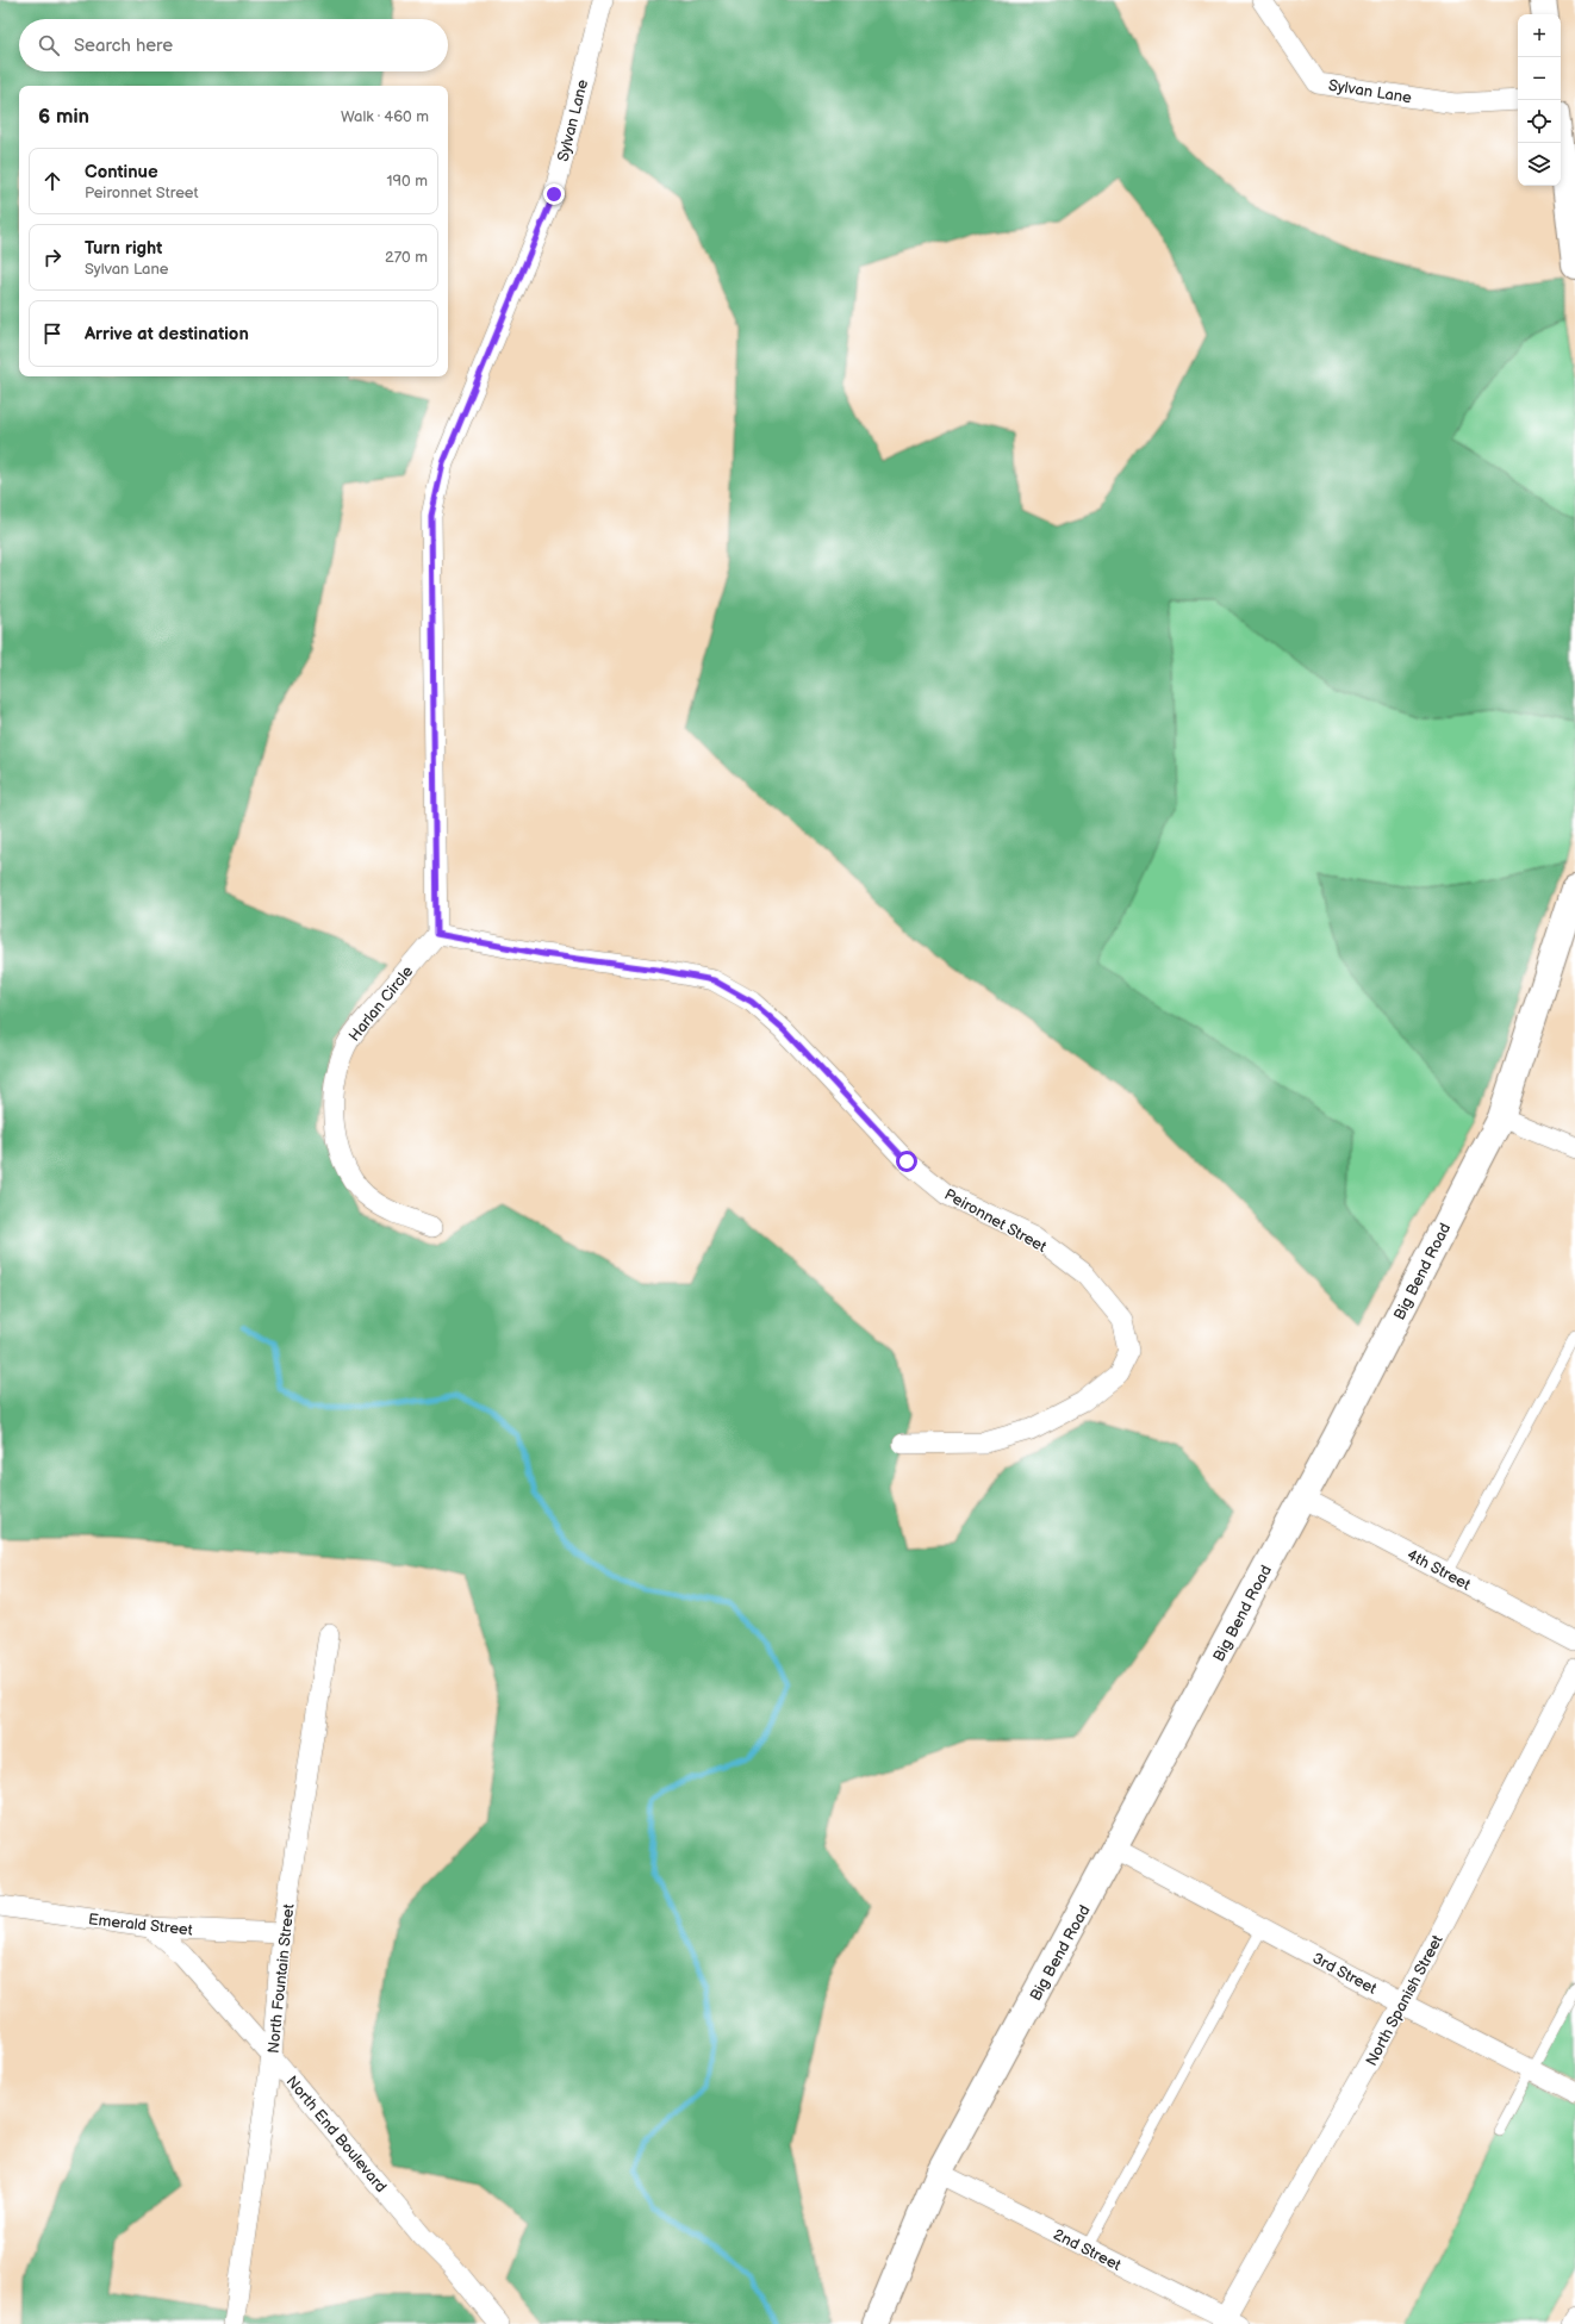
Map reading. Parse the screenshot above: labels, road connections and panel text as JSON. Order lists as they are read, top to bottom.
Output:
{
  "streets": {
    "main road": ["Big Bend Road"],
    "street": [
      "Sylvan Lane",
      "Harlan Circle",
      "Peironnet Street",
      "4th Street",
      "Emerald Street",
      "3rd Street",
      "North Fountain Street",
      "North Spanish Street",
      "North End Boulevard",
      "2nd Street"
    ]
  },
  "crossings": [
    ["Sylvan Lane", "Harlan Circle"],
    ["Sylvan Lane", "Peironnet Street"],
    ["Harlan Circle", "Peironnet Street"],
    ["Big Bend Road", "4th Street"],
    ["Big Bend Road", "3rd Street"],
    ["Big Bend Road", "2nd Street"],
    ["Emerald Street", "North Fountain Street"],
    ["Emerald Street", "North End Boulevard"],
    ["3rd Street", "North Spanish Street"],
    ["North Fountain Street", "North End Boulevard"],
    ["North Spanish Street", "2nd Street"]
  ],
  "page": {
    "map_buttons": ["+", "−"],
    "search": "Search here",
    "heading": ["6 min", "Walk · 460 m"],
    "list": [
      ["Continue", "Peironnet Street", "190 m"],
      ["Turn right", "Sylvan Lane", "270 m"],
      "Arrive at destination"
    ]
  }
}
